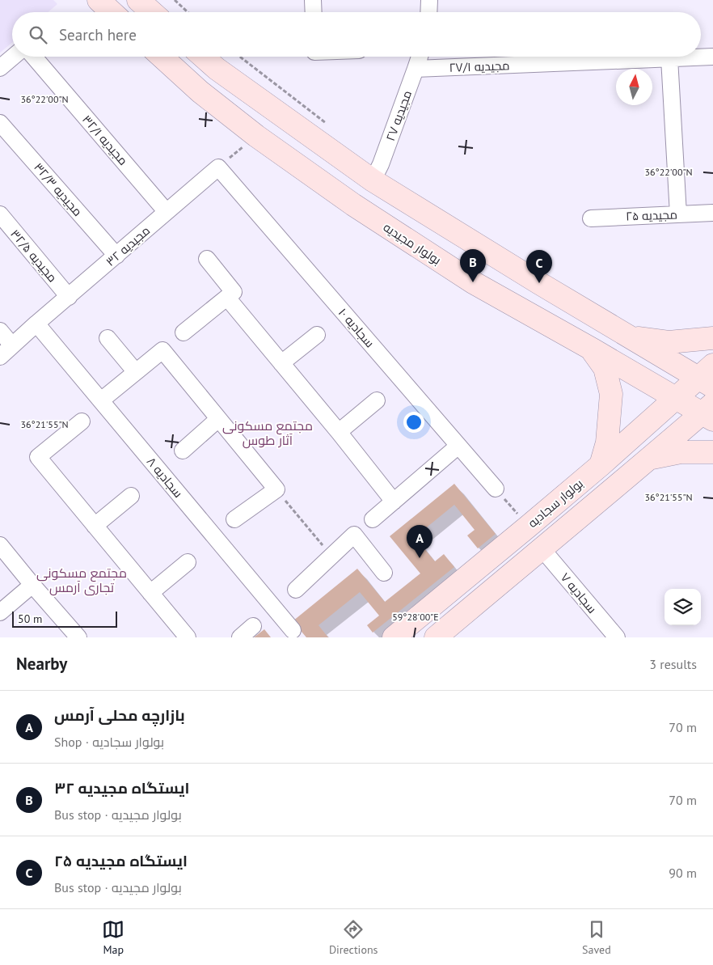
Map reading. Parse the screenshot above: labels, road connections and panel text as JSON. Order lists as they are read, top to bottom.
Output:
{
  "streets": {
    "main road": ["بولوار مجیدیه", "بولوار سجادیه"],
    "street": [
      "مجیدیه ۲۷/۱",
      "مجیدیه ۲۷",
      "مجیدیه ۳۲/۱",
      "مجیدیه ۳۲/۳",
      "مجیدیه ۲۵",
      "مجیدیه ۳۲",
      "مجیدیه ۳۲/۵",
      "سجادیه ۱۰",
      "سجادیه ۸",
      "سجادیه ۷"
    ]
  },
  "crossings": [
    ["مجیدیه ۲۷/۱", "مجیدیه ۲۷"],
    ["مجیدیه ۳۲/۱", "مجیدیه ۳۲"],
    ["مجیدیه ۳۲/۳", "مجیدیه ۳۲"],
    ["بولوار مجیدیه", "بولوار سجادیه"],
    ["مجیدیه ۳۲", "مجیدیه ۳۲/۵"],
    ["مجیدیه ۳۲", "سجادیه ۱۰"],
    ["مجیدیه ۳۲", "سجادیه ۸"]
  ],
  "districts": ["مجتمع مسکونی آثار طوس", "مجتمع مسکونی تجاری آرمس"],
  "scale_bar": "50 m",
  "north": "top",
  "page": {
    "search": "Search here",
    "pins": ["B", "C", "A"],
    "scale": "50 m",
    "heading": ["Nearby", "3 results"],
    "list": [
      {
        "mark": "A",
        "name": "بازارچه محلی آرمس",
        "note": "Shop · بولوار سجادیه",
        "value": "70 m"
      },
      {
        "mark": "B",
        "name": "ایستگاه مجیدیه ۳۲",
        "note": "Bus stop · بولوار مجیدیه",
        "value": "70 m"
      },
      {
        "mark": "C",
        "name": "ایستگاه مجیدیه ۲۵",
        "note": "Bus stop · بولوار مجیدیه",
        "value": "90 m"
      }
    ],
    "nav": ["Map", "Directions", "Saved"]
  },
  "coordinates": ["36°22'00\"N", "36°21'55\"N", "59°28'00\"E"]
}
